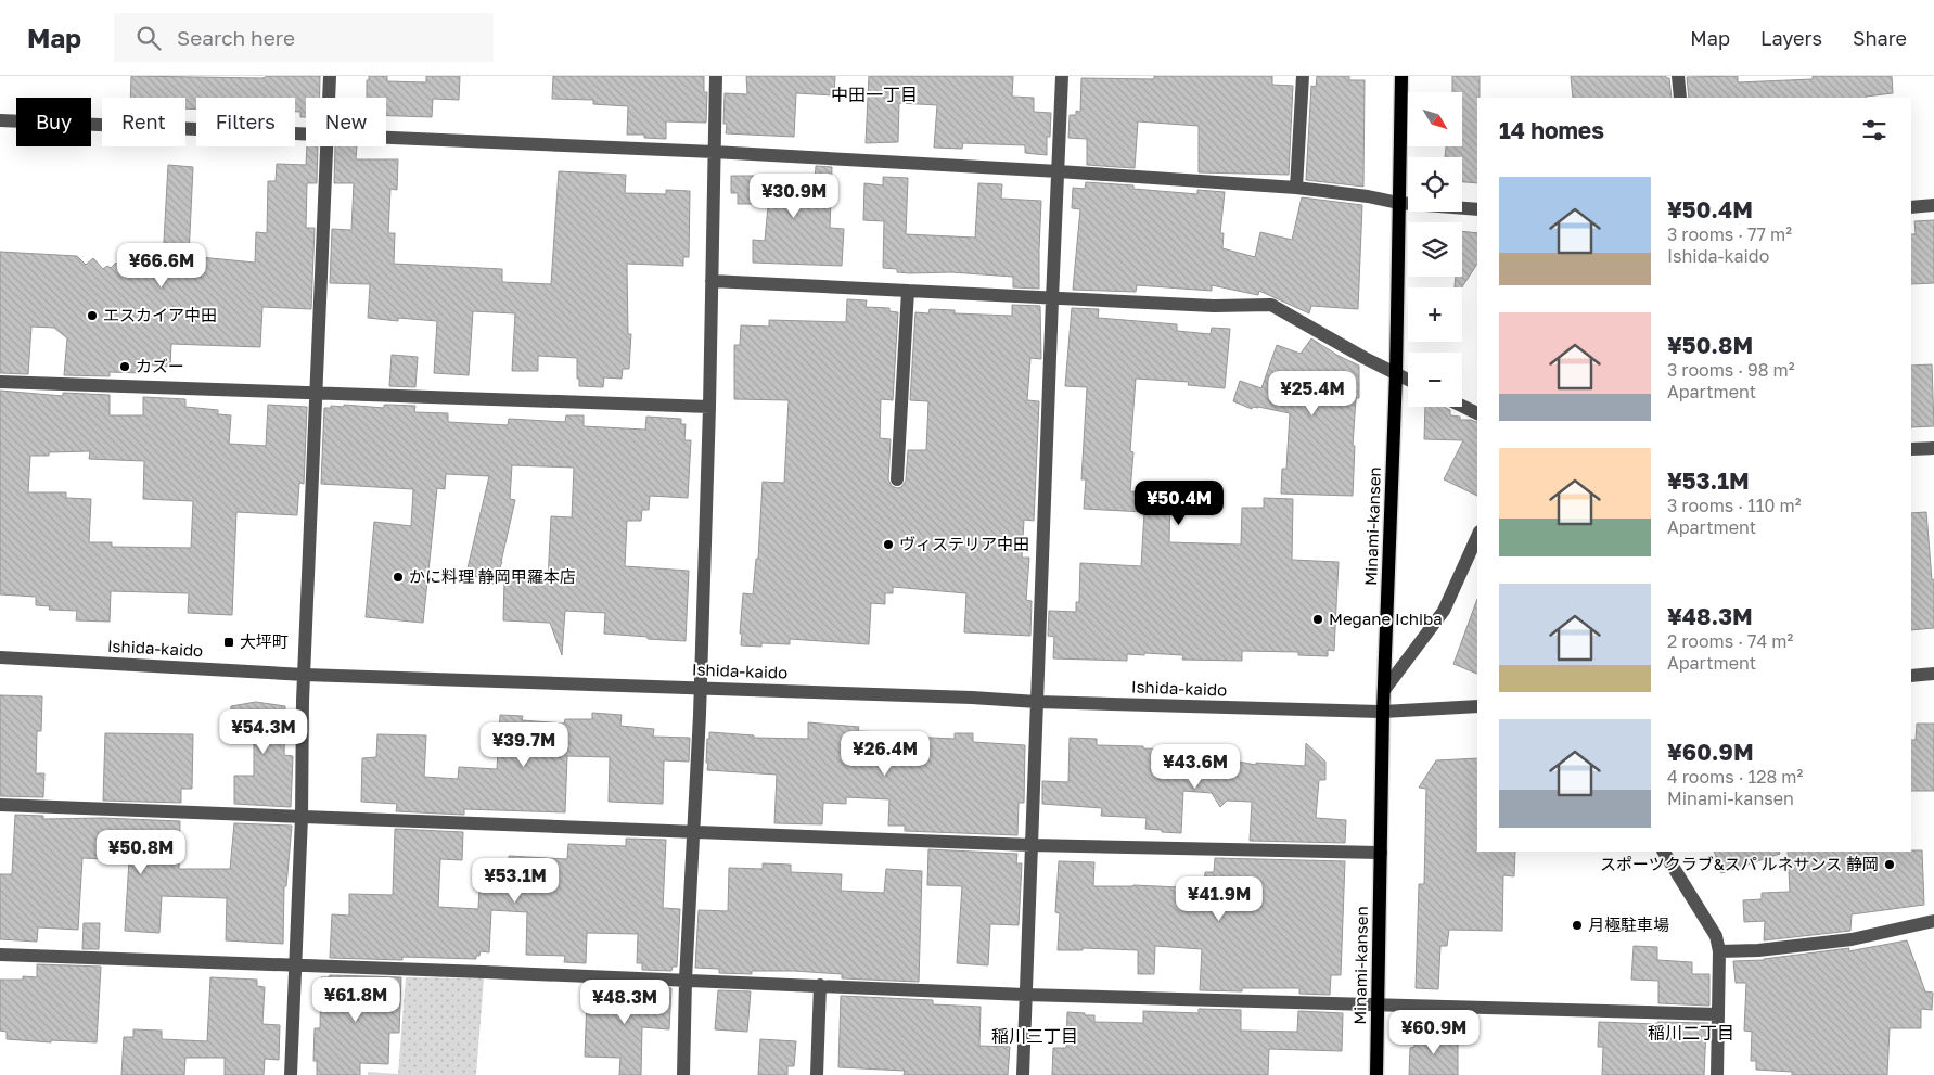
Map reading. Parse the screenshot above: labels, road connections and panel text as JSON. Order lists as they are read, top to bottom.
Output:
{
  "streets": {
    "main road": ["Minami-kansen"],
    "street": ["Ishida-kaido"]
  },
  "crossings": [
    ["Minami-kansen", "Ishida-kaido"]
  ],
  "districts": ["中田一丁目", "稲川二丁目", "稲川三丁目"],
  "places": {
    "other": [
      "エスカイア中田",
      "カズー",
      "ヴィステリア中田",
      "かに料理 静岡甲羅本店",
      "Megane Ichiba",
      "スポーツクラブ&スパ ルネサンス 静岡",
      "月極駐車場"
    ],
    "transit": ["大坪町"]
  },
  "north": "bottom right",
  "page": {
    "header": "Map",
    "search": "Search here",
    "nav": ["Map", "Layers", "Share"],
    "map_buttons": ["+", "−"],
    "chip": [
      "Buy",
      "Rent",
      "Filters",
      "New"
    ],
    "heading": "14 homes",
    "list": [
      {
        "name": "¥50.4M",
        "note": "3 rooms · 77 m² · Ishida-kaido"
      },
      {
        "name": "¥50.8M",
        "note": "3 rooms · 98 m² · Apartment"
      },
      {
        "name": "¥53.1M",
        "note": "3 rooms · 110 m² · Apartment"
      },
      {
        "name": "¥48.3M",
        "note": "2 rooms · 74 m² · Apartment"
      },
      {
        "name": "¥60.9M",
        "note": "4 rooms · 128 m² · Minami-kansen"
      }
    ],
    "price": [
      "¥30.9M",
      "¥66.6M",
      "¥25.4M",
      "¥50.4M",
      "¥54.3M",
      "¥39.7M",
      "¥26.4M",
      "¥43.6M",
      "¥50.8M",
      "¥53.1M",
      "¥41.9M",
      "¥61.8M",
      "¥48.3M",
      "¥60.9M"
    ]
  }
}
